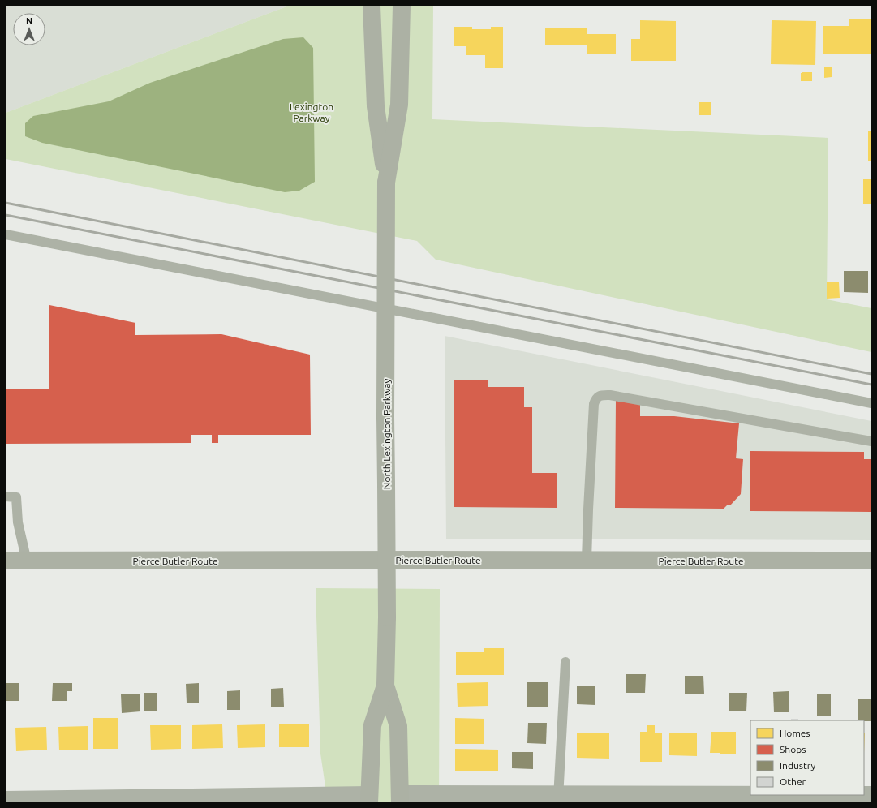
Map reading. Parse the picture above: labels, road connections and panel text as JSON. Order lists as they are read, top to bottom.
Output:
{
  "streets": {
    "main road": ["North Lexington Parkway", "Pierce Butler Route"]
  },
  "parks": ["Lexington Parkway"],
  "legend": [
    "Homes",
    "Shops",
    "Industry",
    "Other"
  ],
  "north": "top"
}
